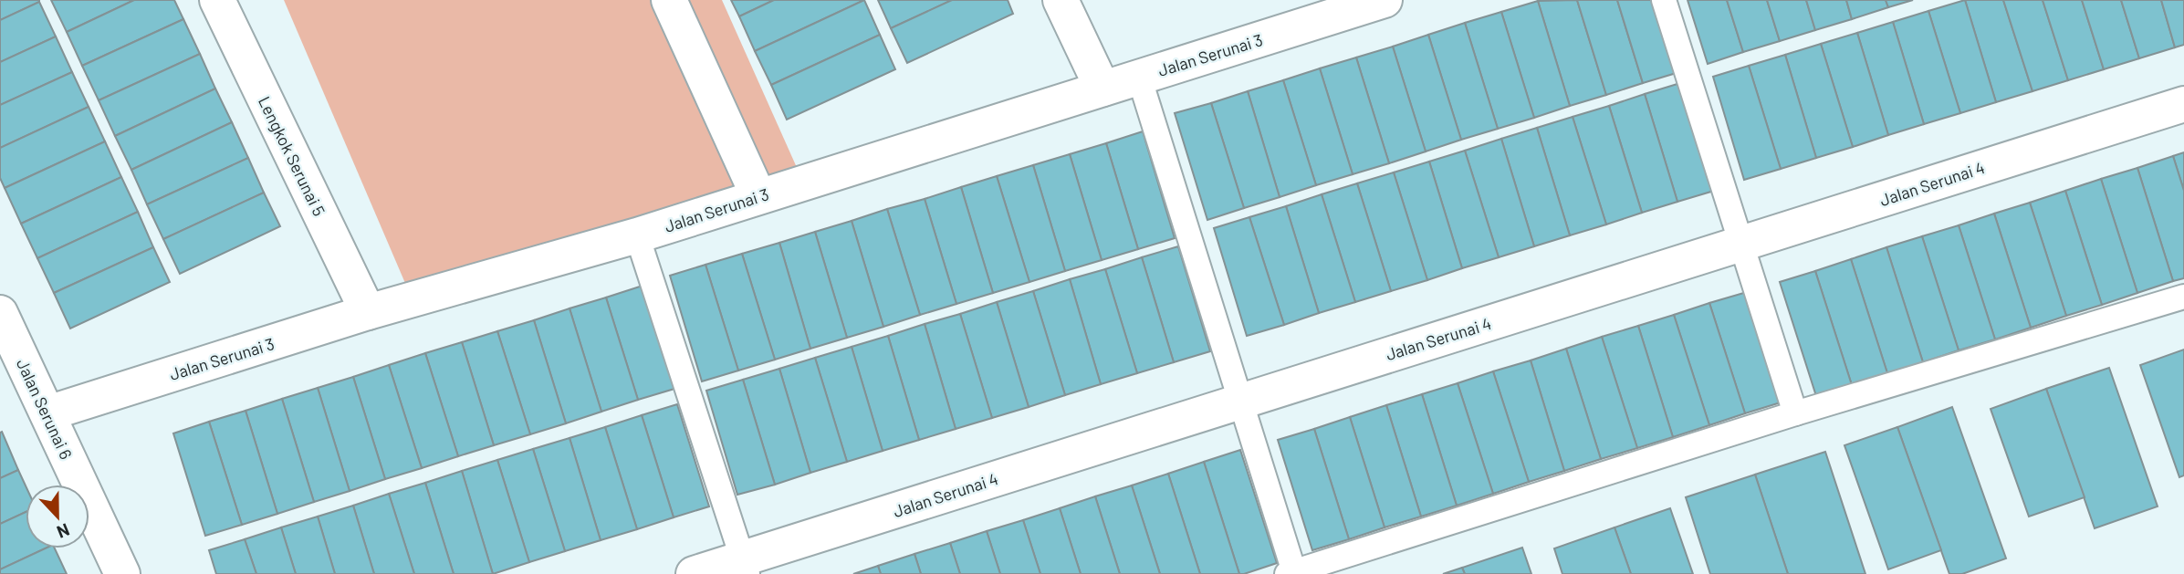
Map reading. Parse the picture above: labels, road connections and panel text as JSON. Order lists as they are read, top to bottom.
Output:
{
  "streets": {
    "street": [
      "Jalan Serunai 3",
      "Lengkok Serunai 5",
      "Jalan Serunai 4",
      "Jalan Serunai 6"
    ]
  },
  "crossings": [
    ["Jalan Serunai 3", "Lengkok Serunai 5"],
    ["Jalan Serunai 3", "Jalan Serunai 6"]
  ],
  "north": "bottom"
}
